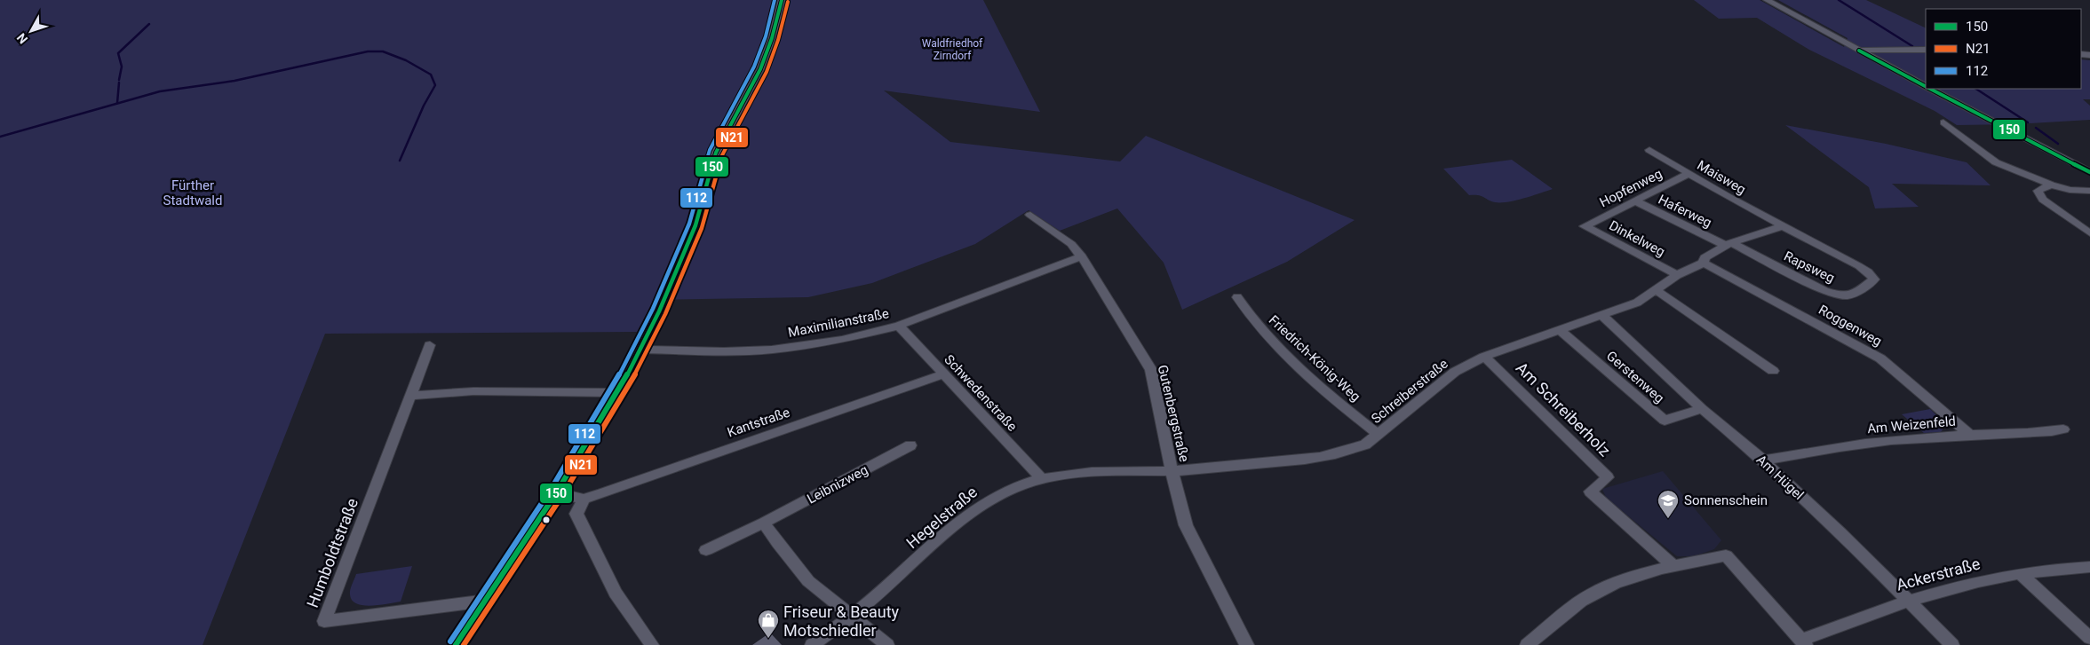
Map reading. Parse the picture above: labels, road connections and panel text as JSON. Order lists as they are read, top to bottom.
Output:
{
  "streets": {
    "street": [
      "Maisweg",
      "Hopfenweg",
      "Haferweg",
      "Dinkelweg",
      "Rapsweg",
      "Maximilianstraße",
      "Roggenweg",
      "Friedrich-König-Weg",
      "Gerstenweg",
      "Schreiberstraße",
      "Schwedenstraße",
      "Am Schreiberholz",
      "Gutenbergstraße",
      "Kantstraße",
      "Am Weizenfeld",
      "Am Hügel",
      "Leibnizweg",
      "Hegelstraße",
      "Humboldtstraße",
      "Ackerstraße"
    ]
  },
  "crossings": [
    ["Maisweg", "Hopfenweg"],
    ["Maisweg", "Rapsweg"],
    ["Maisweg", "Schreiberstraße"],
    ["Hopfenweg", "Haferweg"],
    ["Hopfenweg", "Dinkelweg"],
    ["Haferweg", "Rapsweg"],
    ["Haferweg", "Schreiberstraße"],
    ["Dinkelweg", "Schreiberstraße"],
    ["Rapsweg", "Schreiberstraße"],
    ["Maximilianstraße", "Schwedenstraße"],
    ["Maximilianstraße", "Gutenbergstraße"],
    ["Roggenweg", "Schreiberstraße"],
    ["Roggenweg", "Am Weizenfeld"],
    ["Friedrich-König-Weg", "Schreiberstraße"],
    ["Gerstenweg", "Schreiberstraße"],
    ["Gerstenweg", "Am Hügel"],
    ["Schreiberstraße", "Am Schreiberholz"],
    ["Schreiberstraße", "Gutenbergstraße"],
    ["Schreiberstraße", "Am Hügel"],
    ["Schreiberstraße", "Hegelstraße"],
    ["Schwedenstraße", "Kantstraße"],
    ["Schwedenstraße", "Hegelstraße"],
    ["Gutenbergstraße", "Hegelstraße"],
    ["Am Weizenfeld", "Am Hügel"],
    ["Am Hügel", "Ackerstraße"]
  ],
  "parks": ["Waldfriedhof Zirndorf", "Fürther Stadtwald"],
  "places": {
    "school or university": ["Sonnenschein"],
    "shop": ["Friseur & Beauty Motschiedler"]
  },
  "lines": ["transit line 150", "transit line 112", "transit line N21"],
  "legend": ["150", "N21", "112"],
  "north": "bottom left"
}
